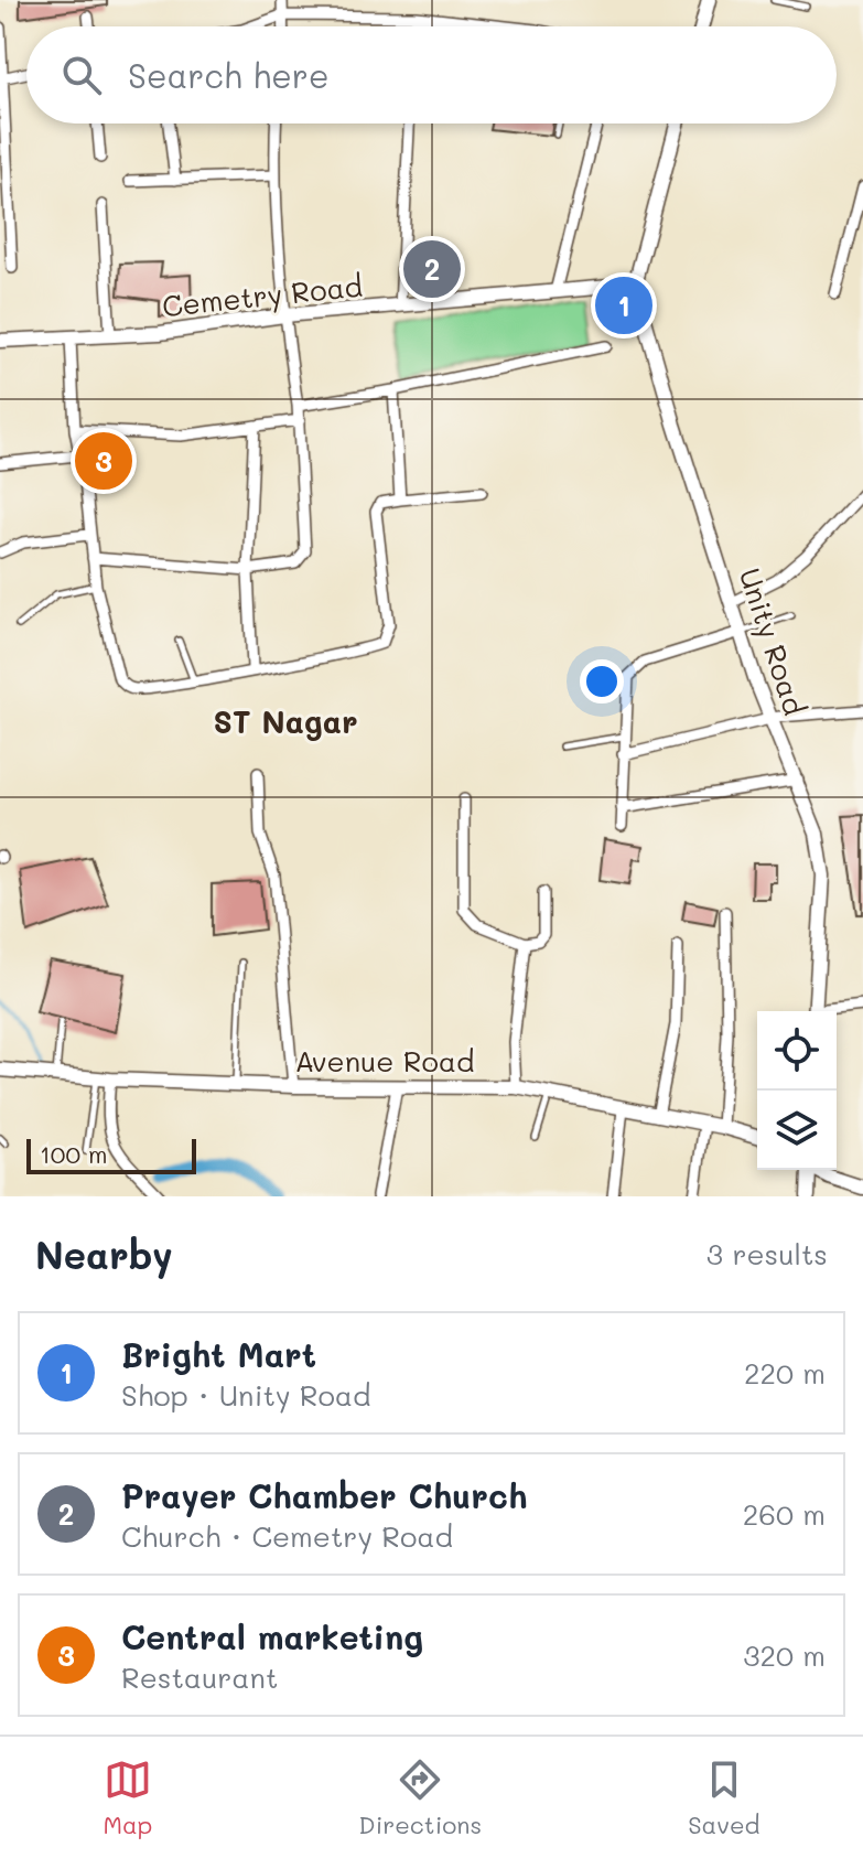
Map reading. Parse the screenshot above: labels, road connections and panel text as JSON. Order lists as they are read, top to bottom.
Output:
{
  "streets": {
    "street": ["Cemetry Road", "Unity Road", "Avenue Road"]
  },
  "crossings": [
    ["Cemetry Road", "Unity Road"]
  ],
  "districts": ["ST Nagar"],
  "scale_bar": "100 m",
  "page": {
    "search": "Search here",
    "pins": ["2", "1", "3"],
    "scale": "100 m",
    "heading": ["Nearby", "3 results"],
    "list": [
      {
        "mark": "1",
        "name": "Bright Mart",
        "note": "Shop · Unity Road",
        "value": "220 m"
      },
      {
        "mark": "2",
        "name": "Prayer Chamber Church",
        "note": "Church · Cemetry Road",
        "value": "260 m"
      },
      {
        "mark": "3",
        "name": "Central marketing",
        "note": "Restaurant",
        "value": "320 m"
      }
    ],
    "nav": ["Map", "Directions", "Saved"]
  }
}
